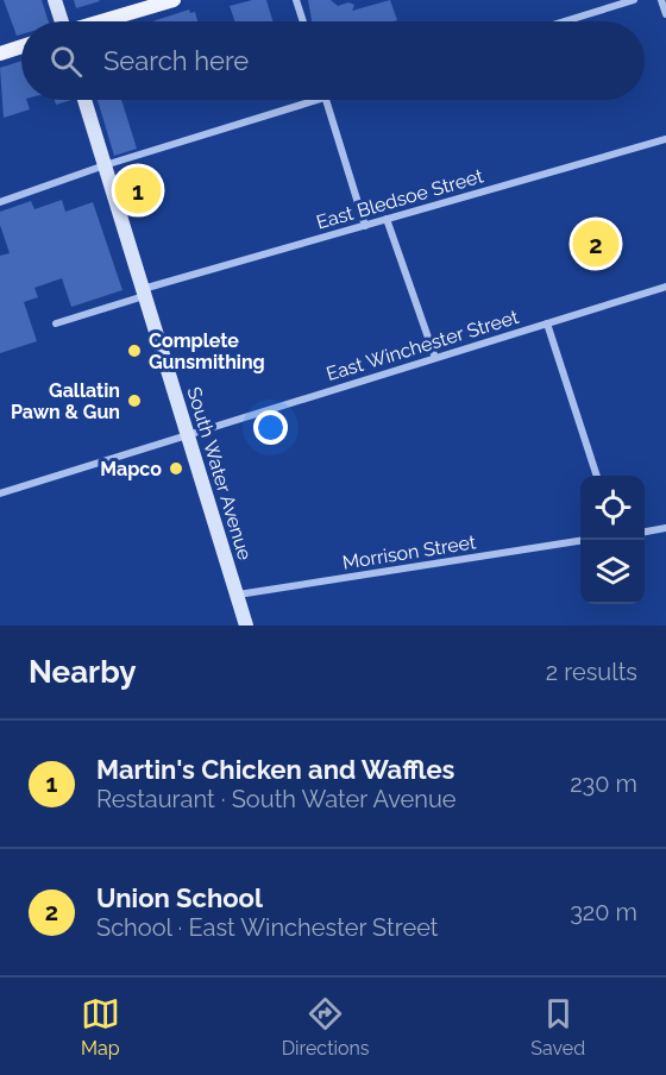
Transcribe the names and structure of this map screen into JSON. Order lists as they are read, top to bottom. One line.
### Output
{"streets":{"main road":["South Water Avenue"],"street":["East Bledsoe Street","East Winchester Street","Morrison Street"]},"crossings":[["East Bledsoe Street","South Water Avenue"],["East Winchester Street","South Water Avenue"],["South Water Avenue","Morrison Street"]],"places":["Complete Gunsmithing","Gallatin Pawn & Gun","Mapco"],"page":{"search":"Search here","pins":["1","2"],"heading":["Nearby","2 results"],"list":[{"mark":"1","name":"Martin's Chicken and Waffles","note":"Restaurant · South Water Avenue","value":"230 m"},{"mark":"2","name":"Union School","note":"School · East Winchester Street","value":"320 m"}],"nav":["Map","Directions","Saved"]}}
